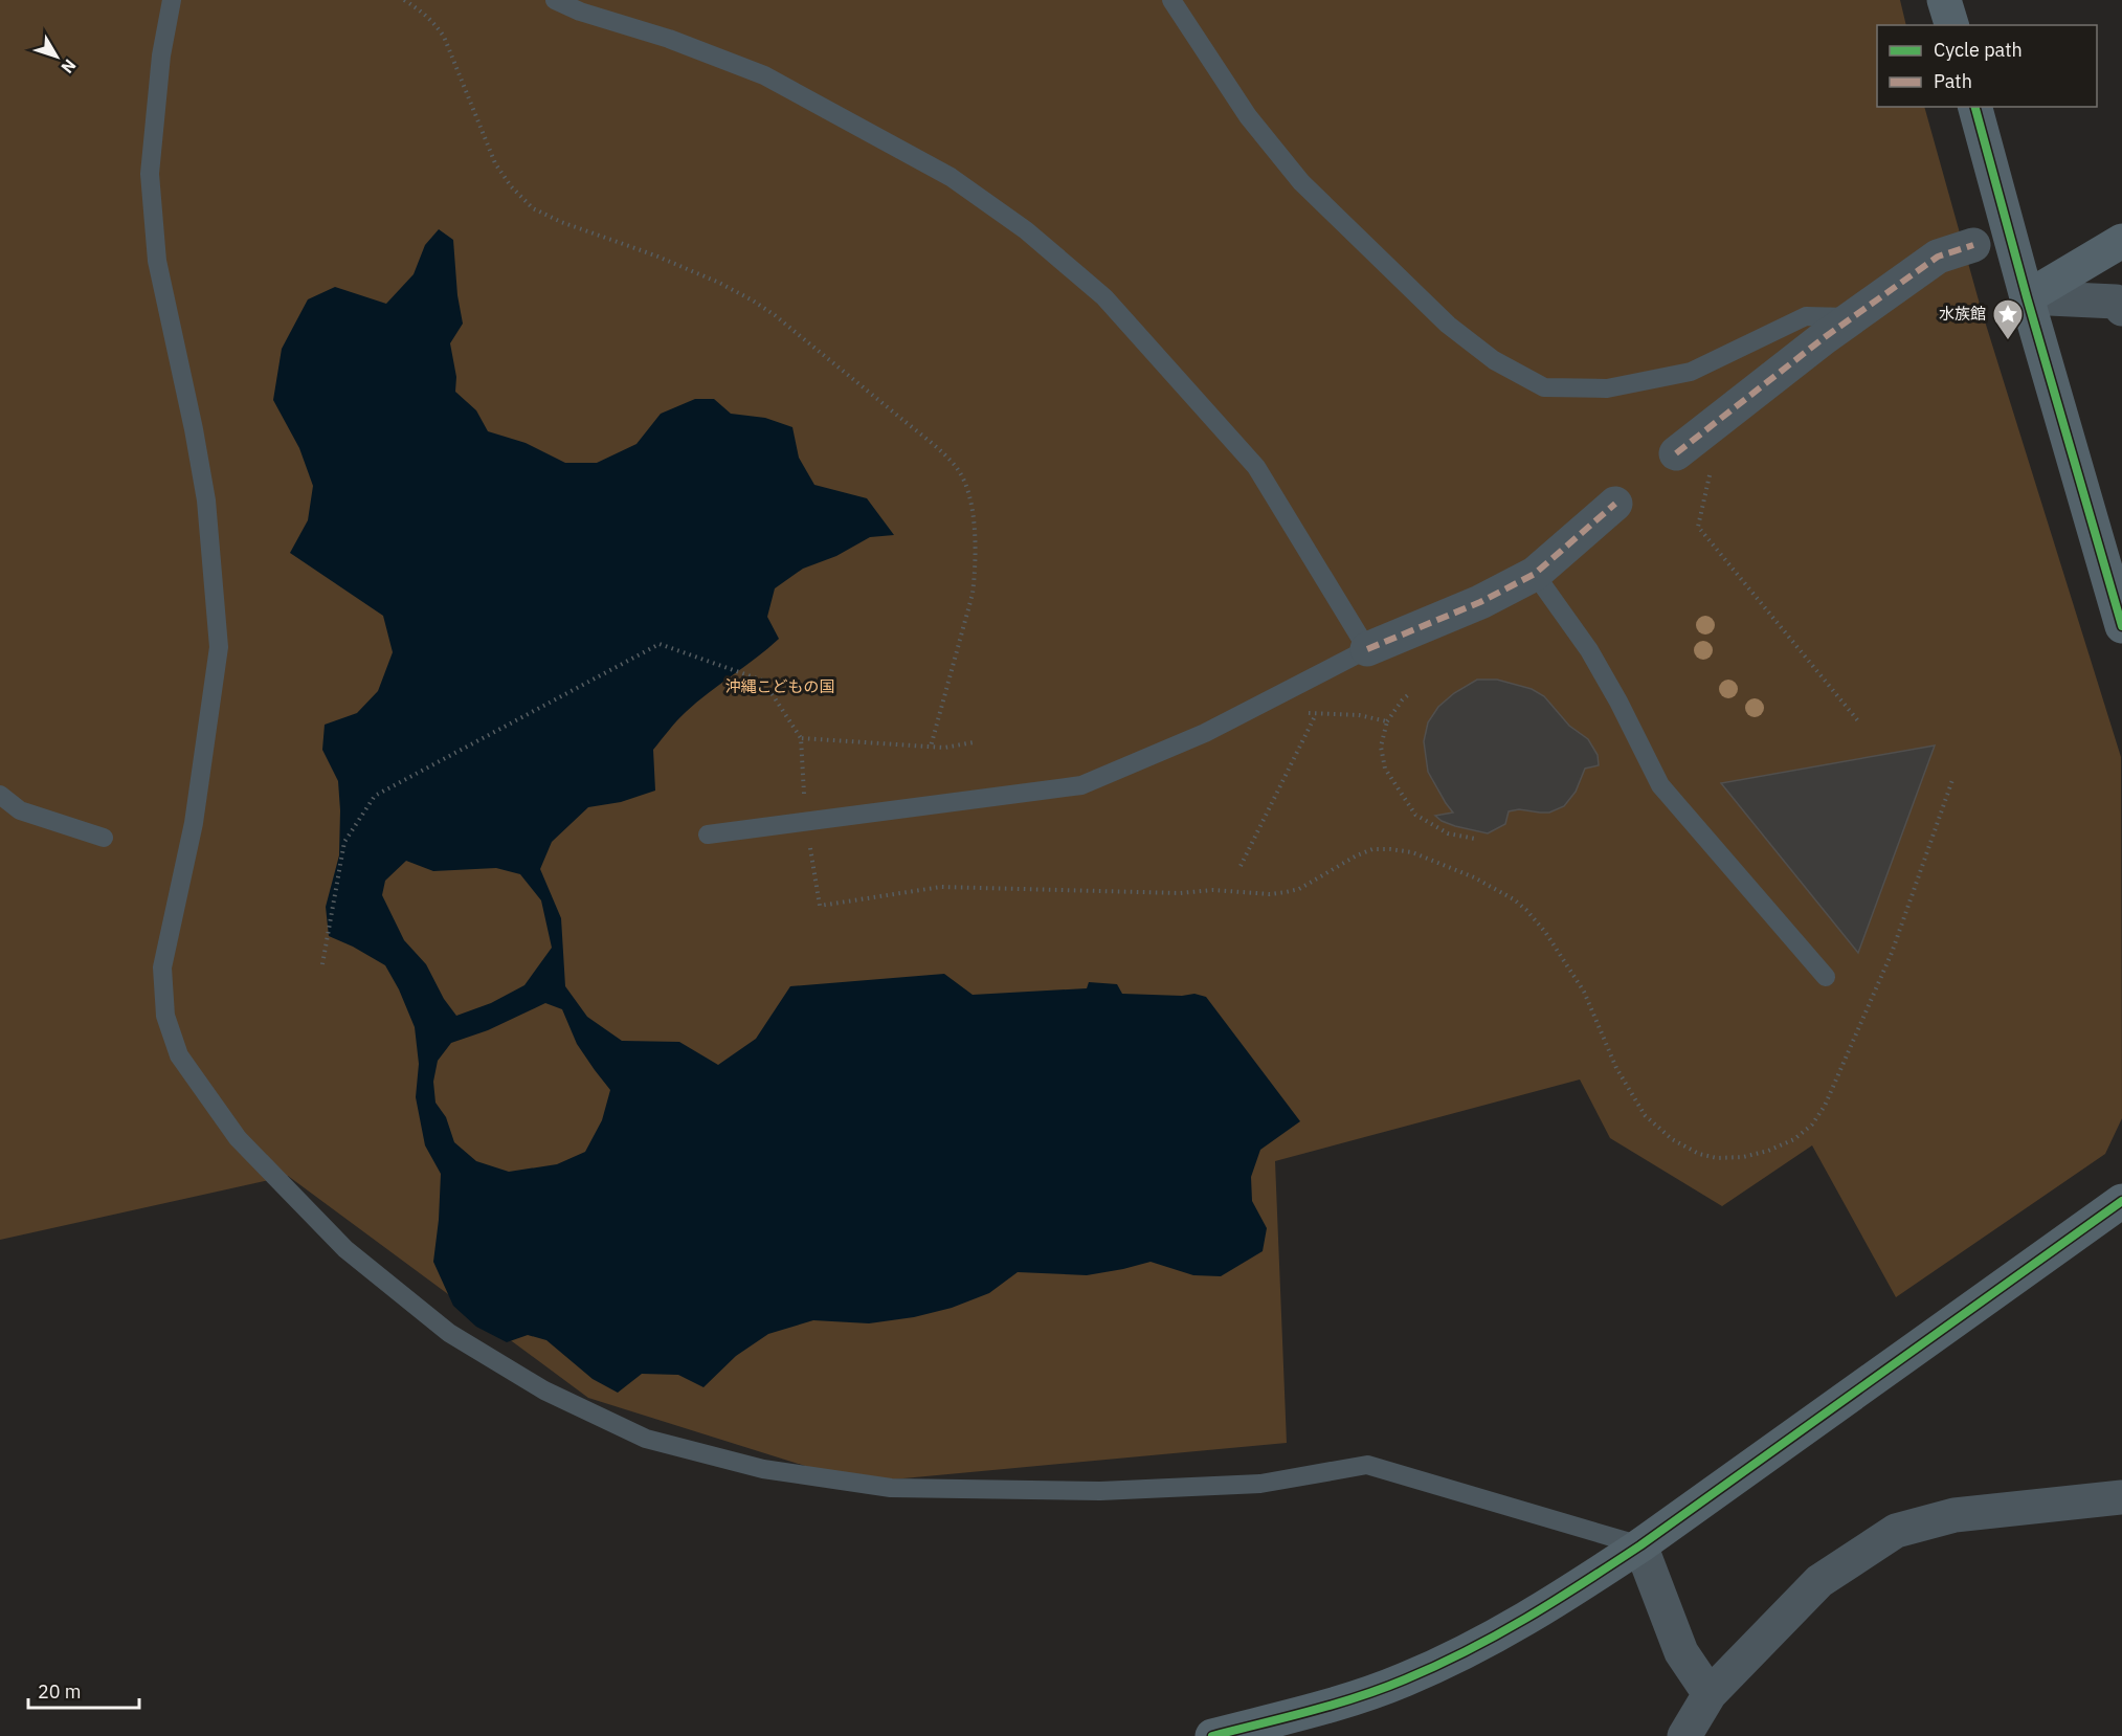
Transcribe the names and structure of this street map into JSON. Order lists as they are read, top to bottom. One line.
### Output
{"parks":["沖縄こどもの国"],"places":{"place":["水族館"]},"legend":["Cycle path","Path"],"scale_bar":"20 m","north":"bottom right"}
